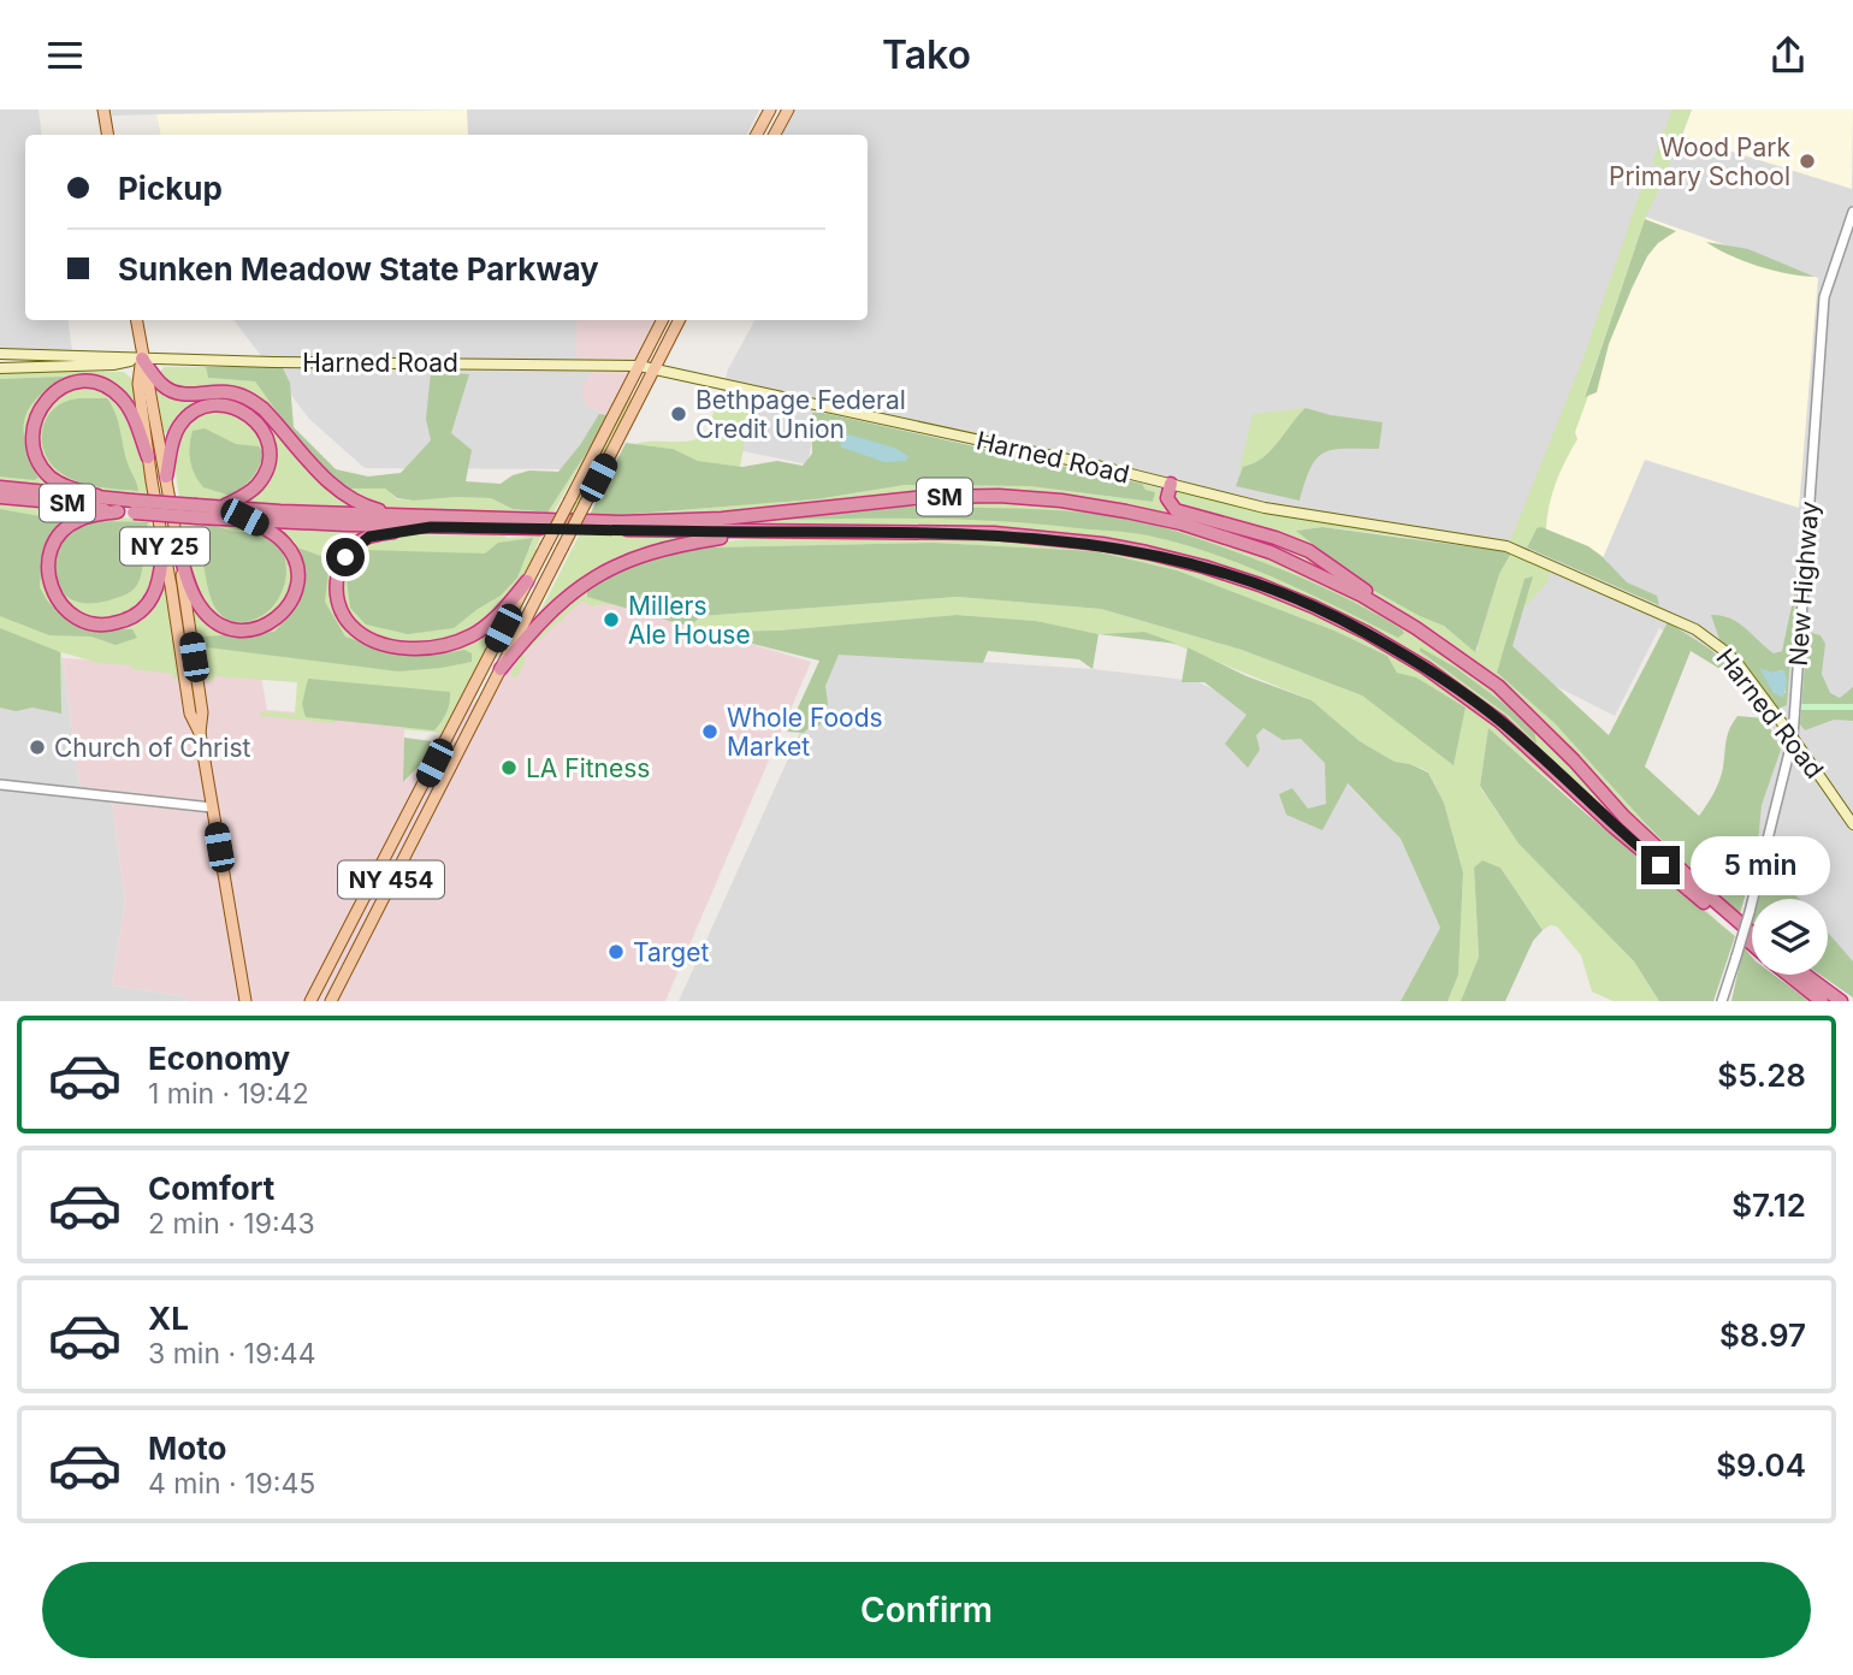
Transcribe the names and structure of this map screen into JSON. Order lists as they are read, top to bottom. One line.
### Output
{"streets":{"highway":["SM"],"main road":["Harned Road","NY 25","NY 454"],"street":["New Highway"]},"crossings":[["Harned Road","NY 25"],["Harned Road","New Highway"],["Harned Road","NY 454"]],"places":["Wood Park Primary School","Bethpage Federal Credit Union","Millers Ale House","Whole Foods Market","Church of Christ","LA Fitness","Target"],"page":{"header":"Tako","banner":["Pickup","Sunken Meadow State Parkway"],"bubble":"5 min","list":[{"name":"Economy","note":"1 min · 19:42","value":"$5.28"},{"name":"Comfort","note":"2 min · 19:43","value":"$7.12"},{"name":"XL","note":"3 min · 19:44","value":"$8.97"},{"name":"Moto","note":"4 min · 19:45","value":"$9.04"}],"buttons":"Confirm"}}
